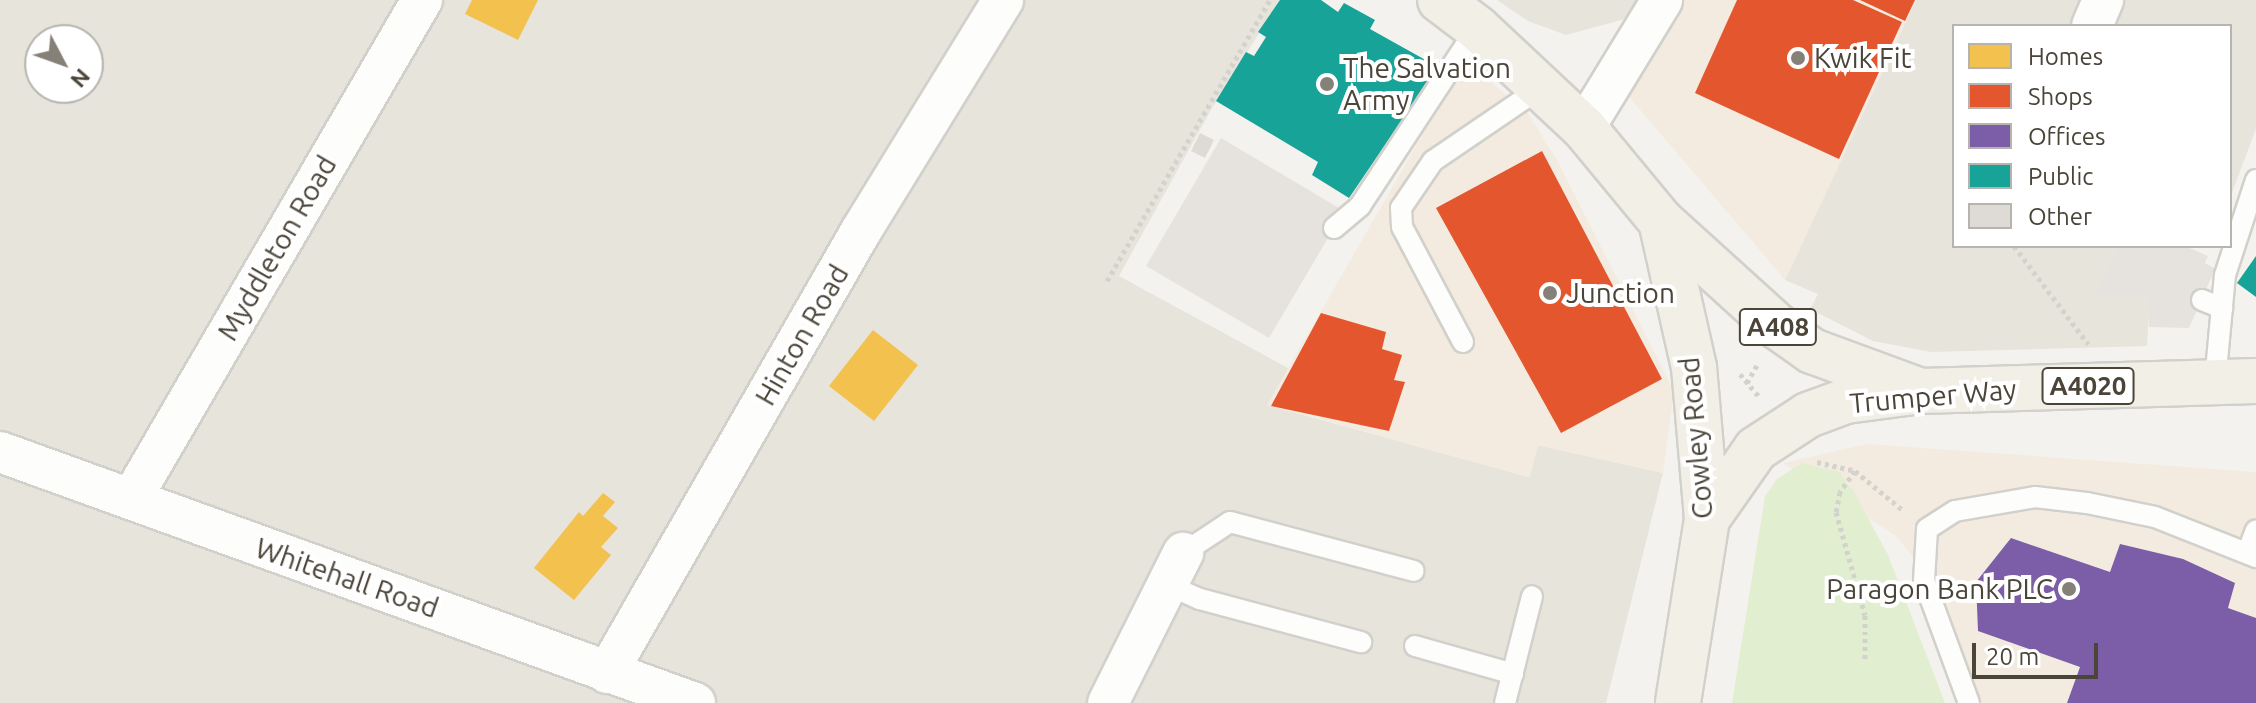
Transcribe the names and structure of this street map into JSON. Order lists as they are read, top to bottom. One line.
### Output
{"streets":{"main road":["A408","A4020","Trumper Way","Cowley Road"],"street":["Myddleton Road","Hinton Road","Whitehall Road"]},"crossings":[["Myddleton Road","Whitehall Road"],["Hinton Road","Whitehall Road"],["Trumper Way","Cowley Road"]],"places":["Kwik Fit","The Salvation Army","Junction","Paragon Bank PLC"],"legend":["Homes","Shops","Offices","Public","Other"],"scale_bar":"20 m","north":"bottom right"}
